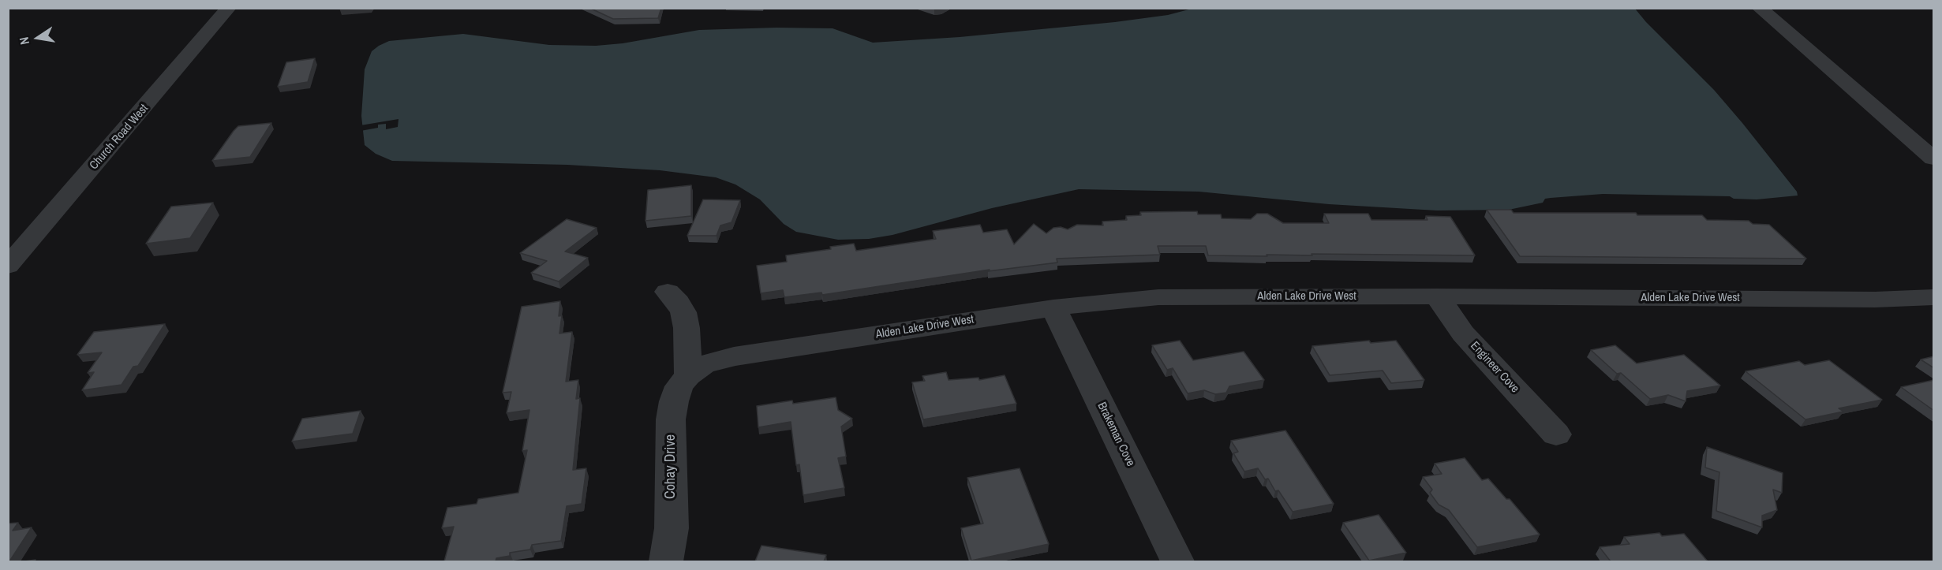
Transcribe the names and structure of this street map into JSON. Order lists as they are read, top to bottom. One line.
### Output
{"streets":{"street":["Church Road West","Alden Lake Drive West","Engineer Cove","Brakeman Cove","Cohay Drive"]},"crossings":[["Alden Lake Drive West","Engineer Cove"],["Alden Lake Drive West","Brakeman Cove"],["Alden Lake Drive West","Cohay Drive"]],"north":"left"}
